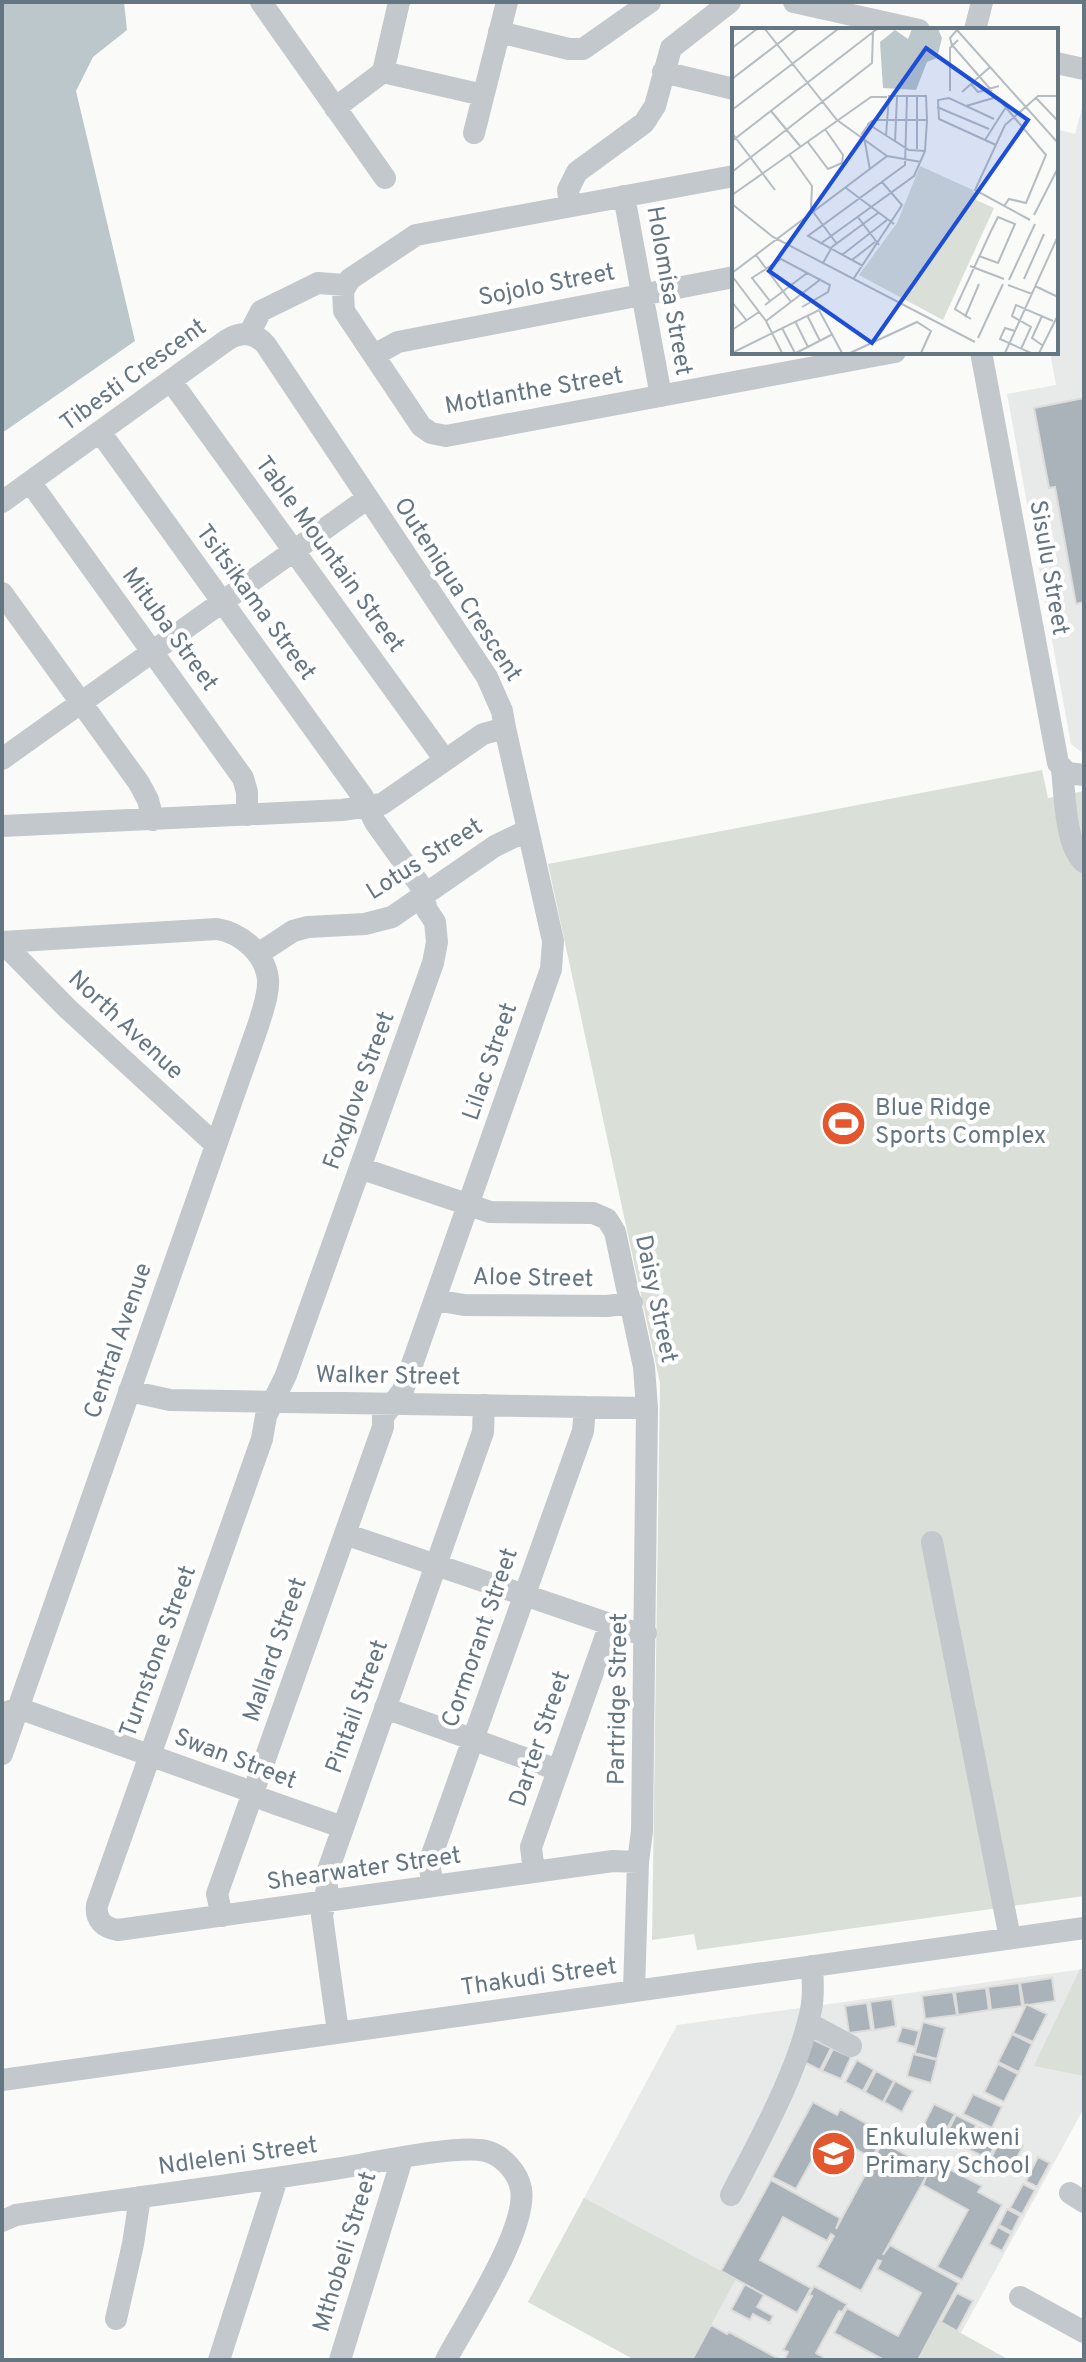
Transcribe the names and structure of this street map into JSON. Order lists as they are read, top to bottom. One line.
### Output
{"streets":{"street":["Sojolo Street","Holomisa Street","Tibesti Crescent","Motlanthe Street","Table Mountain Street","Sisulu Street","Outeniqua Crescent","Tsitsikama Street","Mituba Street","Lotus Street","North Avenue","Lilac Street","Foxglove Street","Aloe Street","Daisy Street","Central Avenue","Walker Street","Cormorant Street","Mallard Street","Turnstone Street","Partridge Street","Pintail Street","Darter Street","Swan Street","Shearwater Street","Thakudi Street","Ndleleni Street","Mthobeli Street"]},"crossings":[["Sojolo Street","Holomisa Street"],["Sojolo Street","Motlanthe Street"],["Holomisa Street","Motlanthe Street"],["Tibesti Crescent","Table Mountain Street"],["Tibesti Crescent","Tsitsikama Street"],["Tibesti Crescent","Mituba Street"],["Table Mountain Street","Outeniqua Crescent"],["Outeniqua Crescent","Tsitsikama Street"],["Outeniqua Crescent","Mituba Street"],["Outeniqua Crescent","Lilac Street"],["Tsitsikama Street","Foxglove Street"],["Lotus Street","Lilac Street"],["Lotus Street","Foxglove Street"],["Lotus Street","Central Avenue"],["North Avenue","Central Avenue"],["Lilac Street","Aloe Street"],["Lilac Street","Daisy Street"],["Lilac Street","Walker Street"],["Lilac Street","Mallard Street"],["Foxglove Street","Daisy Street"],["Foxglove Street","Walker Street"],["Foxglove Street","Turnstone Street"],["Aloe Street","Daisy Street"],["Daisy Street","Walker Street"],["Daisy Street","Partridge Street"],["Central Avenue","Walker Street"],["Central Avenue","Swan Street"],["Walker Street","Cormorant Street"],["Walker Street","Mallard Street"],["Walker Street","Turnstone Street"],["Walker Street","Partridge Street"],["Walker Street","Pintail Street"],["Cormorant Street","Shearwater Street"],["Mallard Street","Swan Street"],["Mallard Street","Shearwater Street"],["Turnstone Street","Swan Street"],["Turnstone Street","Shearwater Street"],["Partridge Street","Shearwater Street"],["Partridge Street","Thakudi Street"],["Pintail Street","Swan Street"],["Pintail Street","Shearwater Street"],["Pintail Street","Thakudi Street"],["Darter Street","Shearwater Street"],["Ndleleni Street","Mthobeli Street"]],"places":{"sports":["Blue Ridge Sports Complex"],"school or university":["Enkululekweni Primary School"]}}
